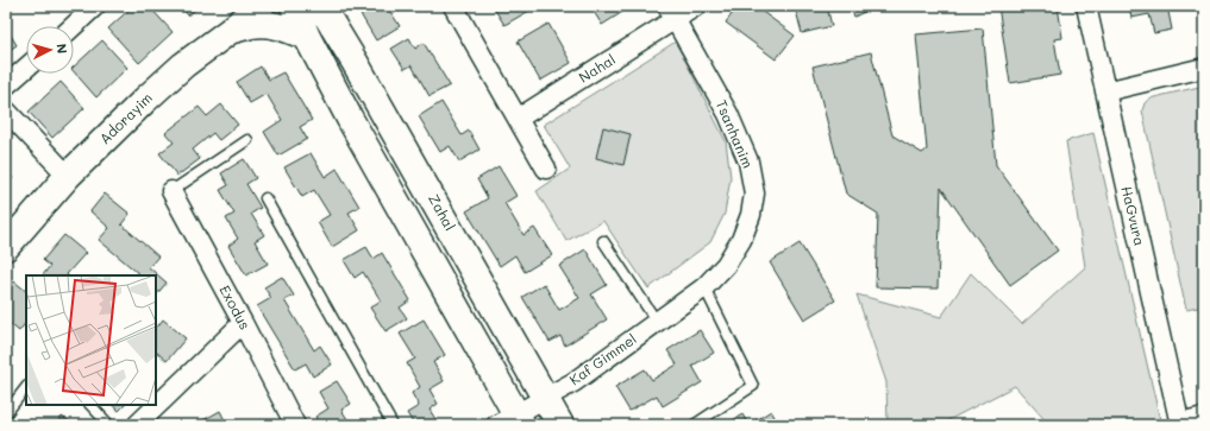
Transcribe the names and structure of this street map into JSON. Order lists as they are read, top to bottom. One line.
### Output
{"streets":{"street":["Nahal","Adorayim","Tsanhanim","Zahal","HaGvura","Exodus","Kaf Gimmel"]},"crossings":[["Nahal","Tsanhanim"],["Tsanhanim","Kaf Gimmel"],["Zahal","Kaf Gimmel"]],"north":"right"}
